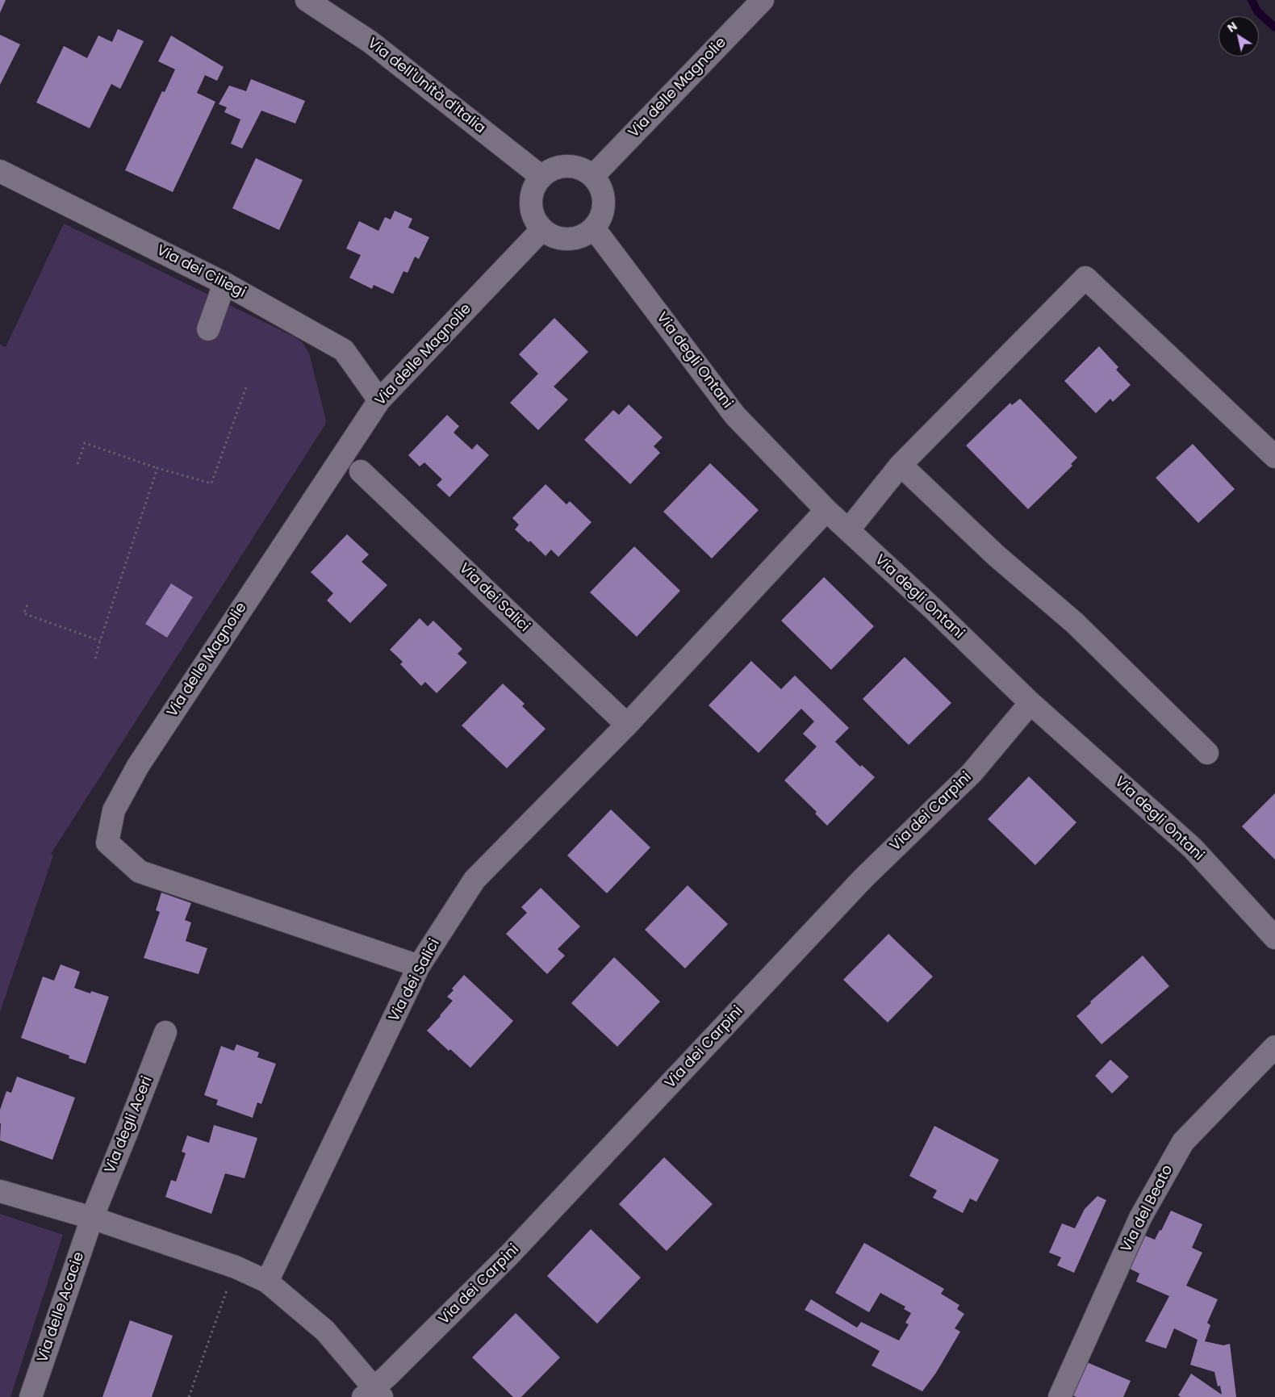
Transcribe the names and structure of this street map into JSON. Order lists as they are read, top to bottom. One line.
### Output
{"streets":{"street":["Via dell'Unità d'Italia","Via delle Magnolie","Via dei Ciliegi","Via degli Ontani","Via dei Salici","Via dei Carpini","Via degli Aceri","Via del Beato","Via delle Acacie"]},"crossings":[["Via dell'Unità d'Italia","Via delle Magnolie"],["Via dell'Unità d'Italia","Via degli Ontani"],["Via delle Magnolie","Via dei Ciliegi"],["Via delle Magnolie","Via degli Ontani"],["Via delle Magnolie","Via dei Salici"],["Via degli Ontani","Via dei Salici"],["Via degli Ontani","Via dei Carpini"],["Via degli Aceri","Via delle Acacie"]],"north":"top left"}
